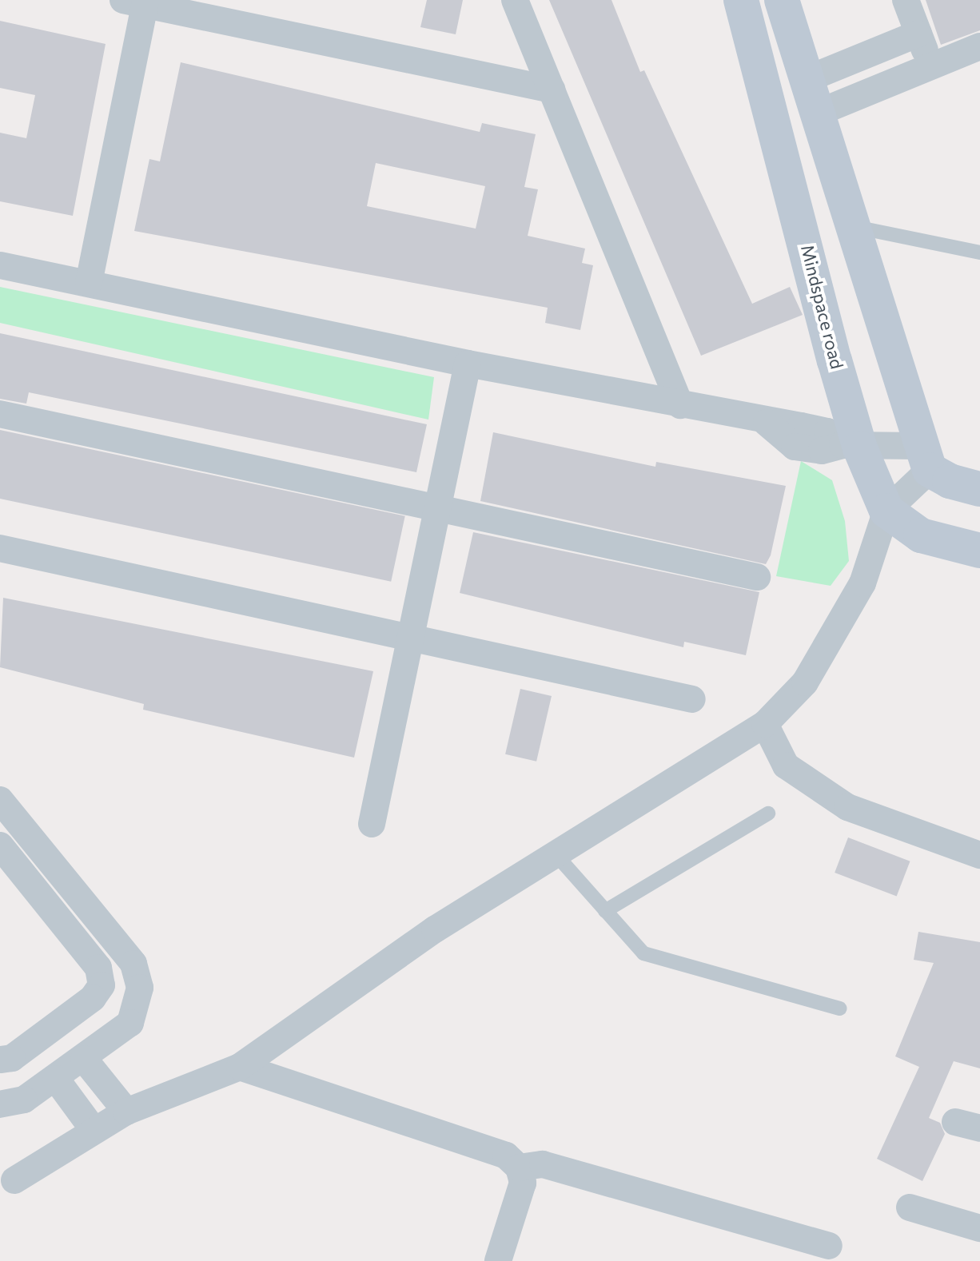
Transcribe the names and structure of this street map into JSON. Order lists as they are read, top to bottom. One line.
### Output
{"streets":{"main road":["Mindspace road"]}}
